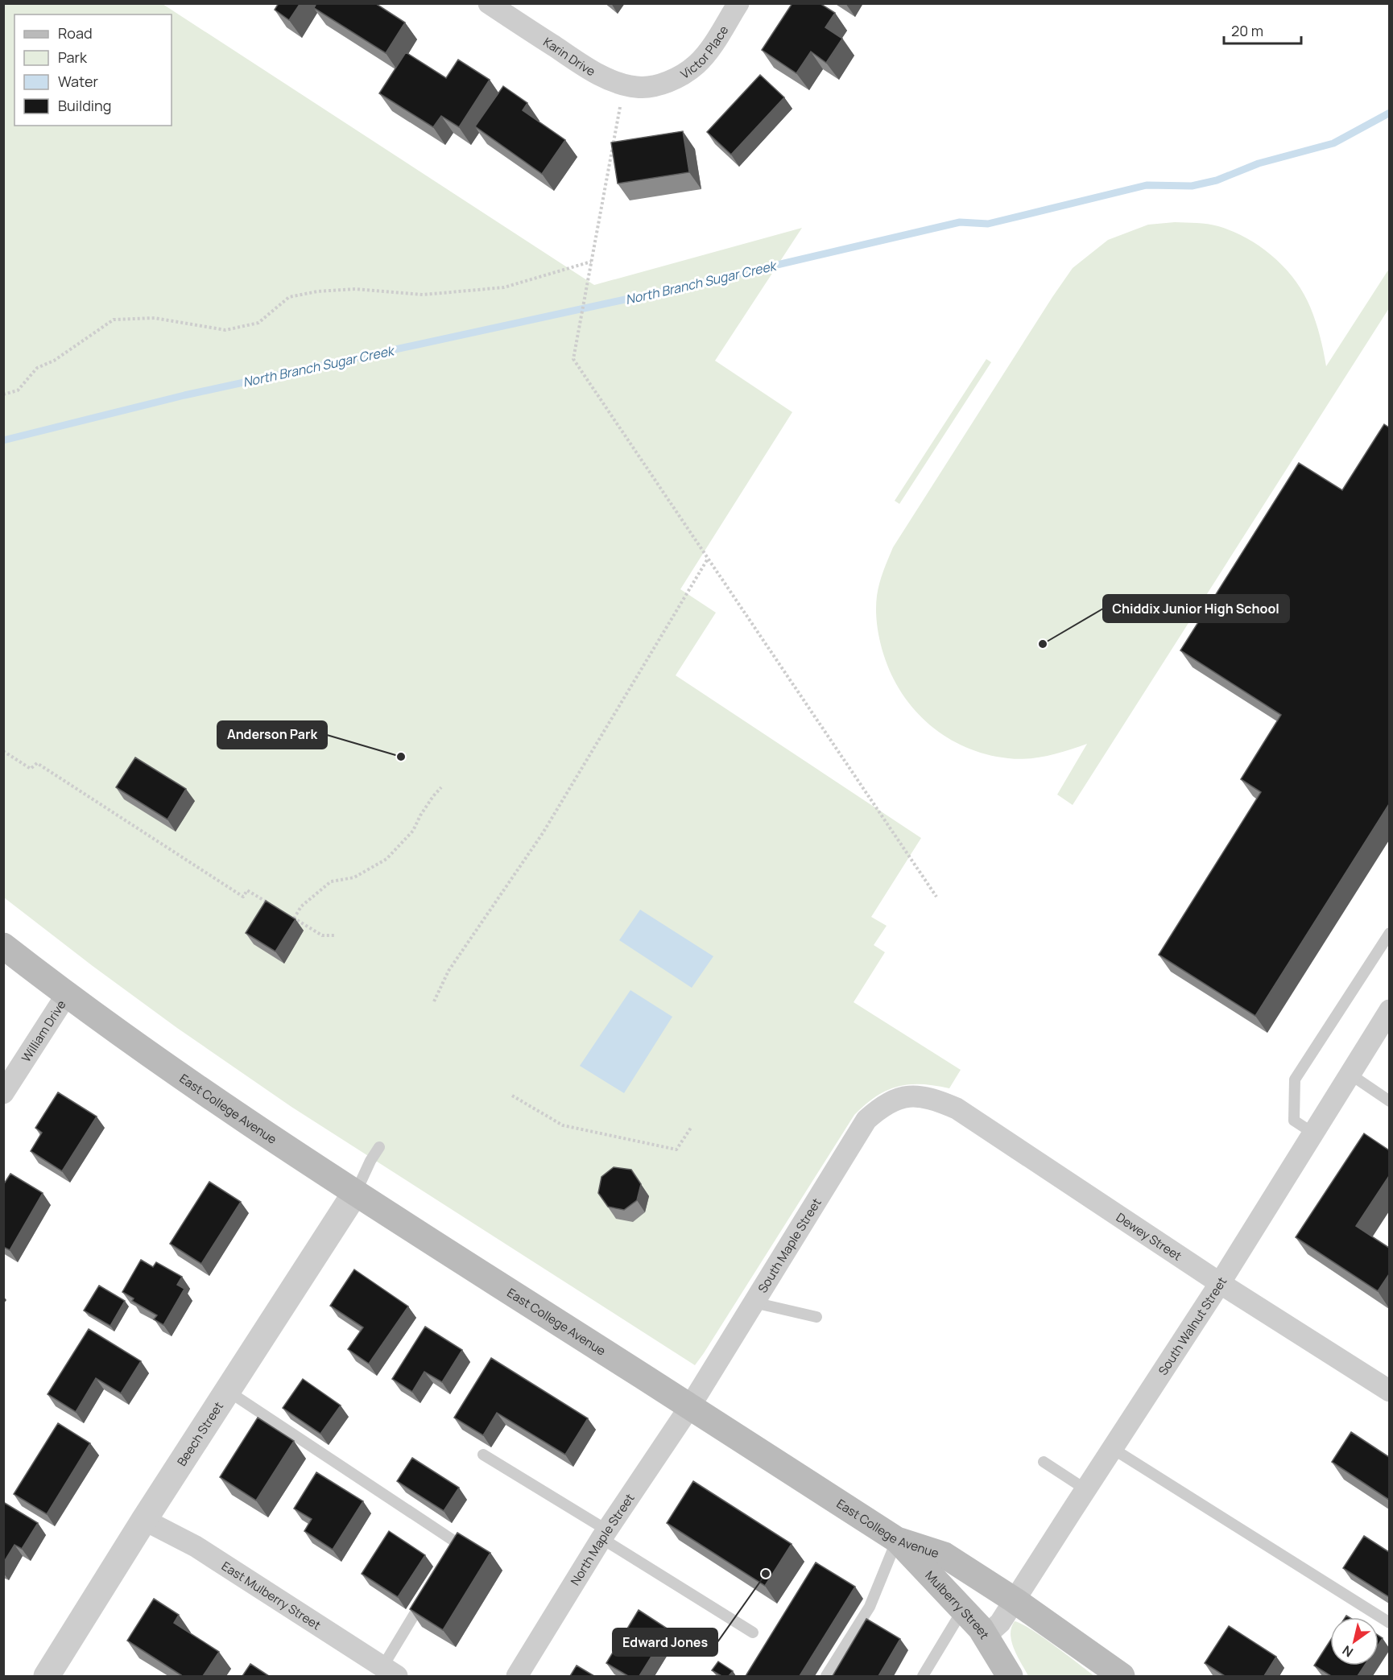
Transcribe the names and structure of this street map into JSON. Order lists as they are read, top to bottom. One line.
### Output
{"streets":{"main road":["East College Avenue","Mulberry Street"],"street":["Victor Place","Karin Drive","William Drive","Dewey Street","South Maple Street","South Walnut Street","Beech Street","North Maple Street","East Mulberry Street"]},"crossings":[["Victor Place","Karin Drive"],["William Drive","East College Avenue"],["East College Avenue","South Maple Street"],["East College Avenue","South Walnut Street"],["East College Avenue","Beech Street"],["East College Avenue","North Maple Street"],["East College Avenue","Mulberry Street"],["Dewey Street","South Maple Street"],["Dewey Street","South Walnut Street"],["South Maple Street","North Maple Street"],["South Walnut Street","Mulberry Street"],["Beech Street","East Mulberry Street"]],"water":["North Branch Sugar Creek"],"places":["Chiddix Junior High School","Anderson Park","Edward Jones"],"legend":["Road","Park","Water","Building"],"scale_bar":"20 m","north":"bottom left"}
